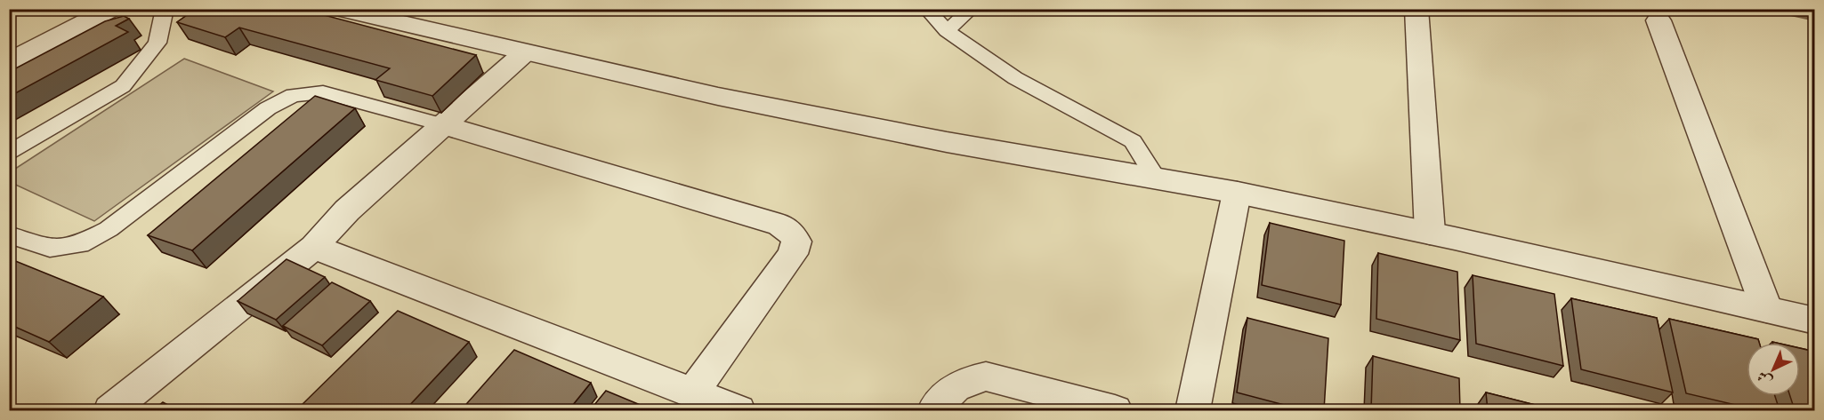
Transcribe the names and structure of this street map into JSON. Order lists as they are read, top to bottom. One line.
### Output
{"north":"bottom left"}
